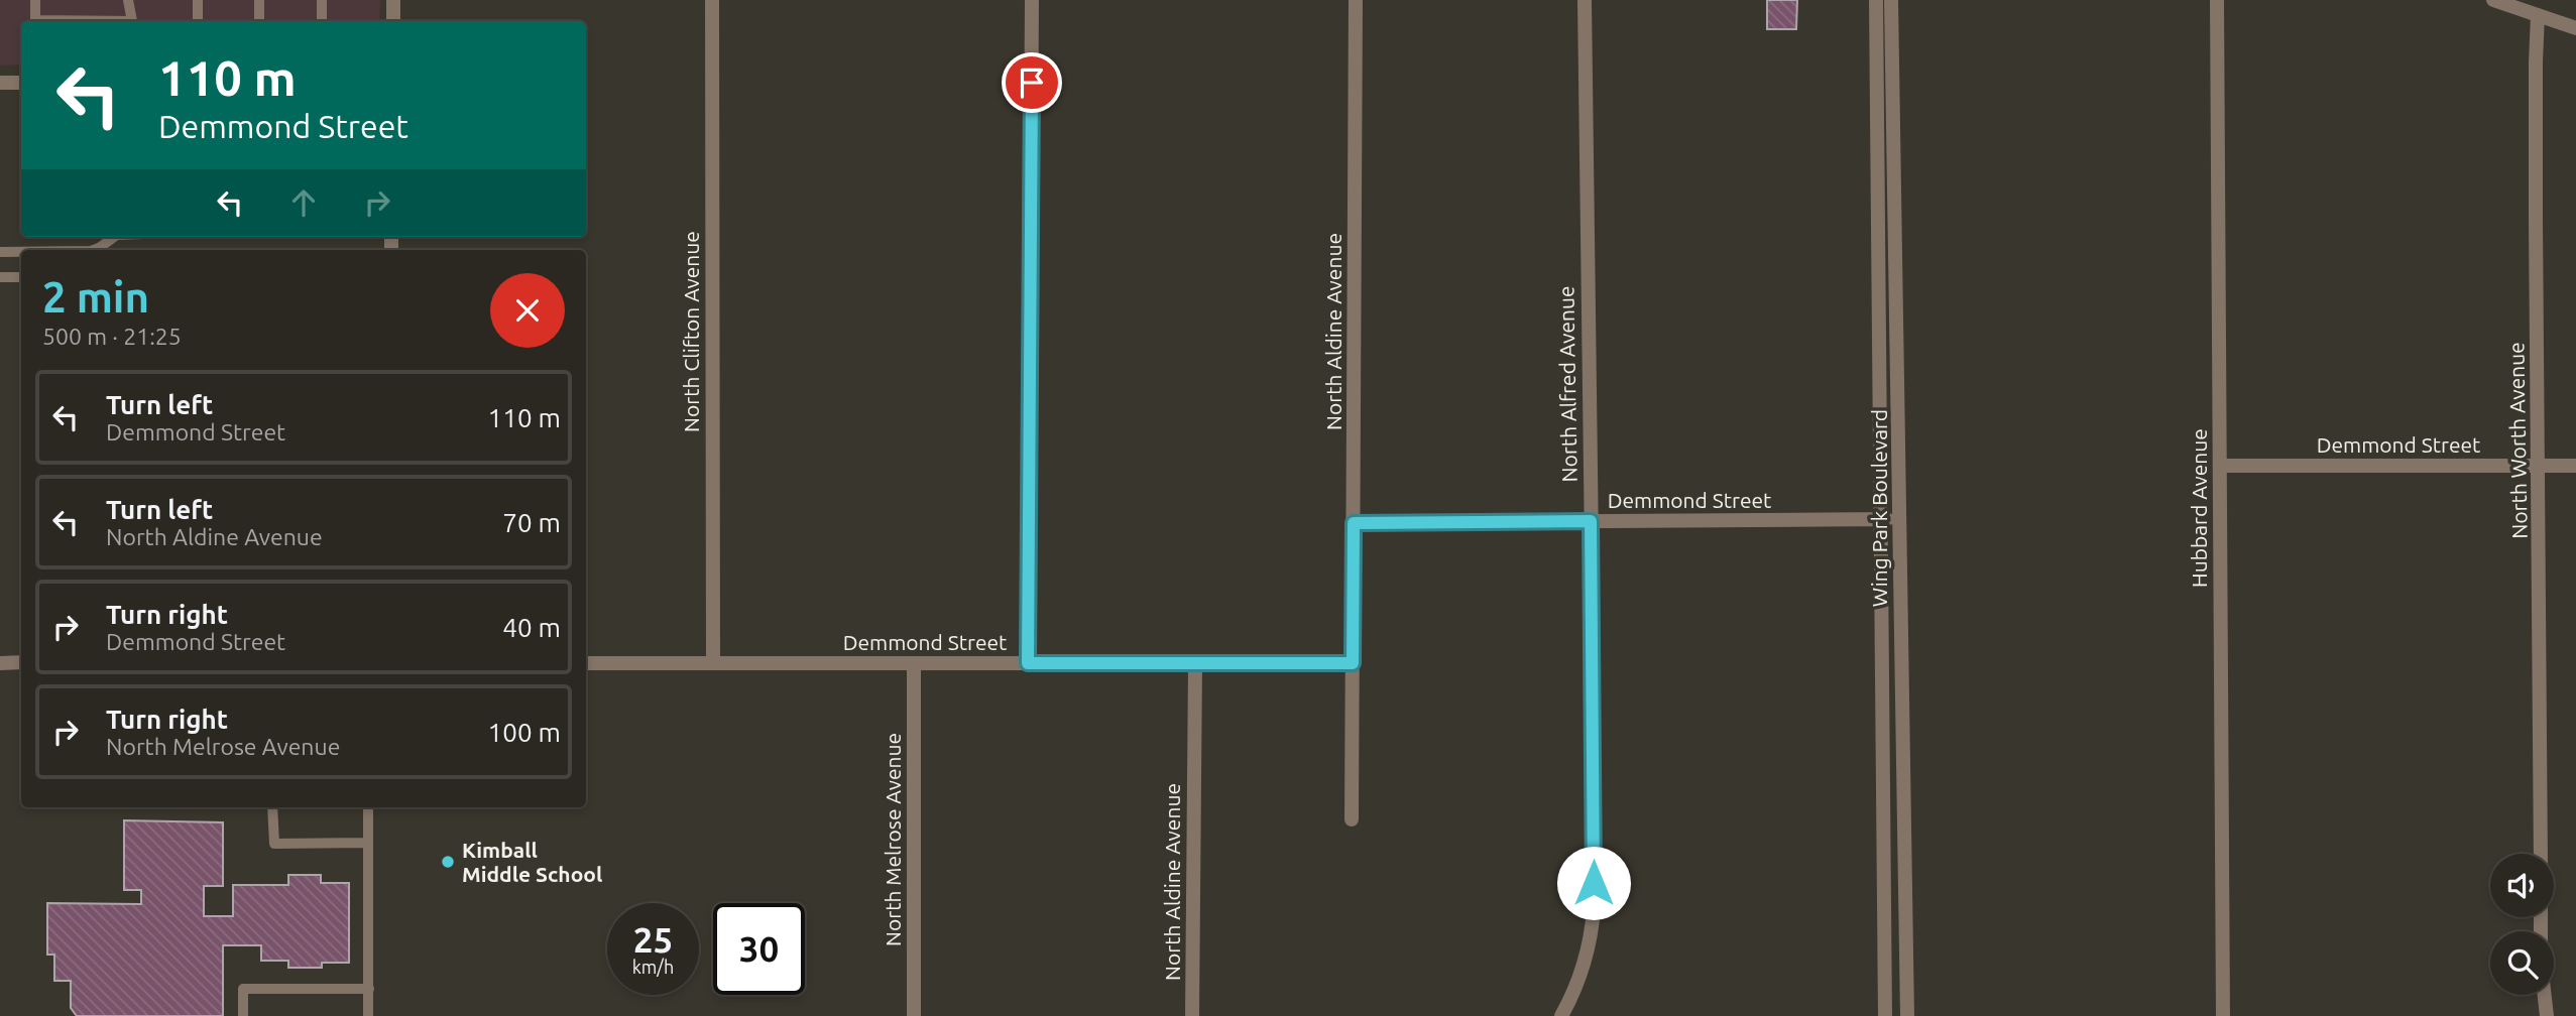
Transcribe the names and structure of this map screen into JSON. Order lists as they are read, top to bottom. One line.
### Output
{"streets":{"street":["North Clifton Avenue","North Aldine Avenue","North Alfred Avenue","North Worth Avenue","Demmond Street","Wing Park Boulevard","Hubbard Avenue","North Melrose Avenue"]},"crossings":[["North Clifton Avenue","Demmond Street"],["North Aldine Avenue","Demmond Street"],["North Alfred Avenue","Demmond Street"],["North Worth Avenue","Demmond Street"],["Demmond Street","Wing Park Boulevard"],["Demmond Street","Hubbard Avenue"],["Demmond Street","North Melrose Avenue"]],"places":["Kimball Middle School"],"page":{"turn":["110 m","Demmond Street"],"heading":["2 min","500 m · 21:25"],"list":[{"name":"Turn left","note":"Demmond Street","value":"110 m"},{"name":"Turn left","note":"North Aldine Avenue","value":"70 m"},{"name":"Turn right","note":"Demmond Street","value":"40 m"},{"name":"Turn right","note":"North Melrose Avenue","value":"100 m"}],"speed":"25 km/h","limit":"30"}}
